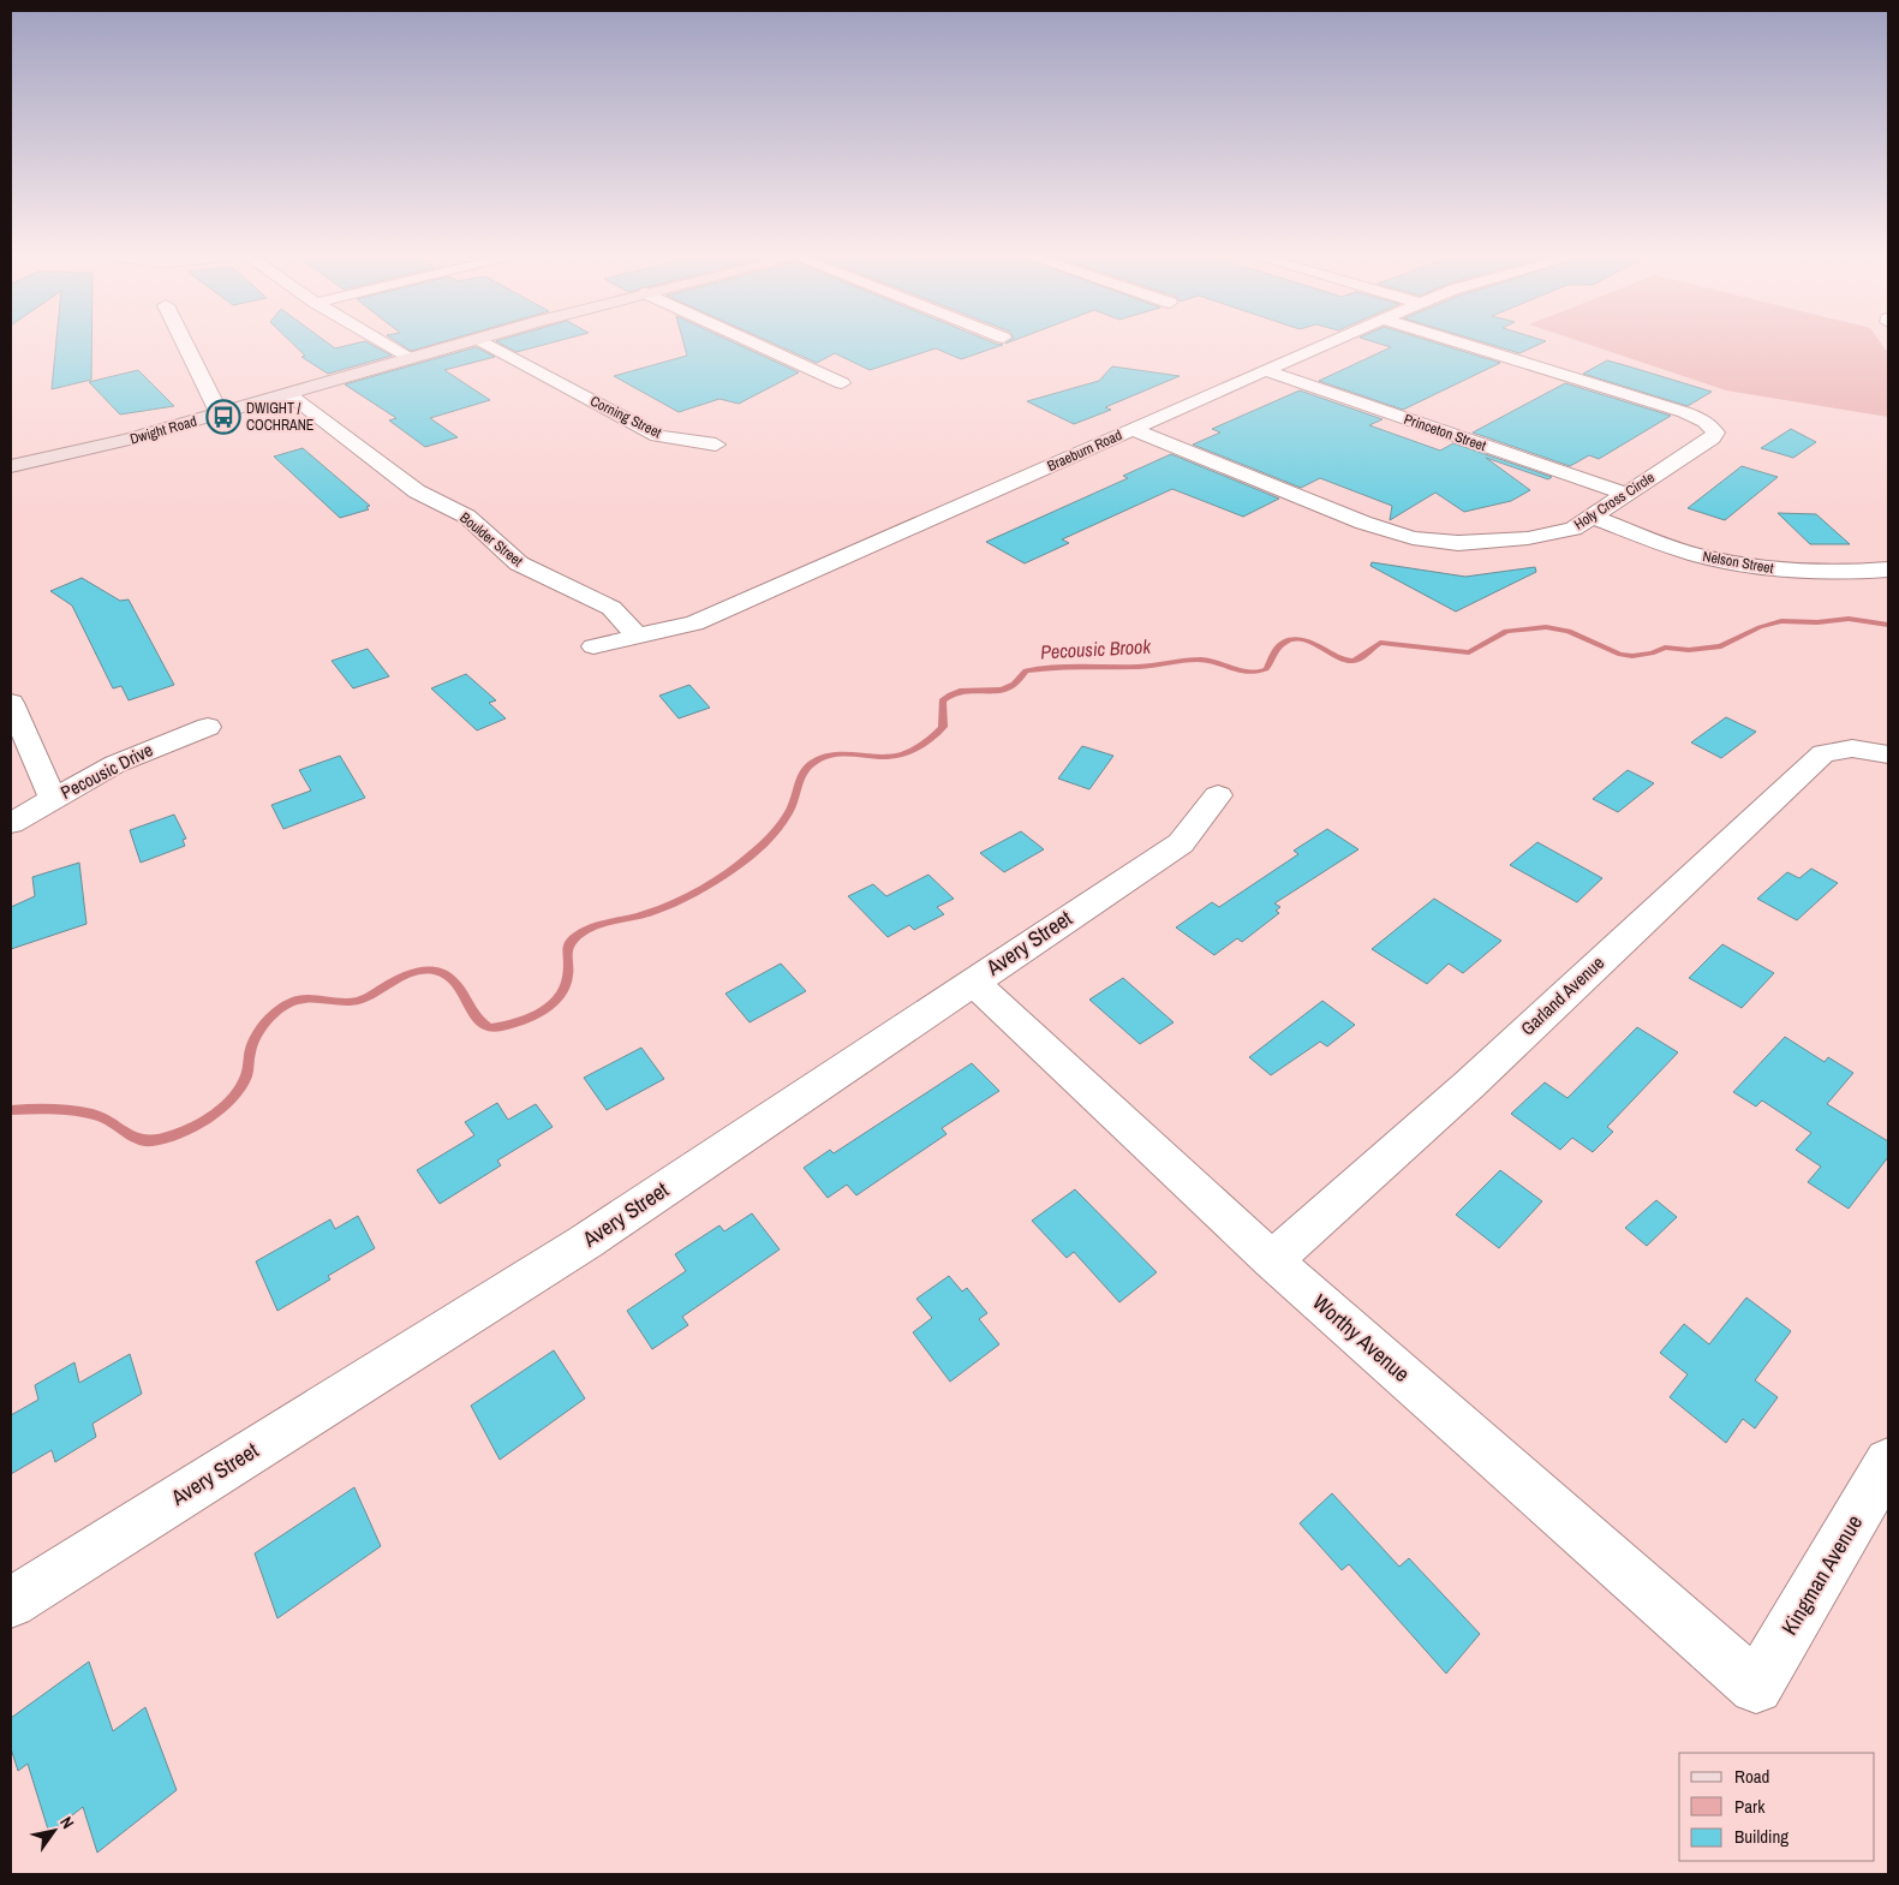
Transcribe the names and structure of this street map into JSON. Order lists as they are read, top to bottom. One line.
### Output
{"streets":{"main road":["Dwight Road"],"street":["Corning Street","Princeton Street","Braeburn Road","Holy Cross Circle","Boulder Street","Nelson Street","Pecousic Drive","Avery Street","Garland Avenue","Worthy Avenue","Kingman Avenue"]},"crossings":[["Dwight Road","Boulder Street"],["Princeton Street","Braeburn Road"],["Princeton Street","Holy Cross Circle"],["Braeburn Road","Holy Cross Circle"],["Braeburn Road","Boulder Street"],["Holy Cross Circle","Nelson Street"],["Avery Street","Worthy Avenue"],["Garland Avenue","Worthy Avenue"],["Worthy Avenue","Kingman Avenue"]],"water":["Pecousic Brook"],"places":{"bus stop":["DWIGHT / COCHRANE"]},"legend":["Road","Park","Building"],"north":"top right"}
